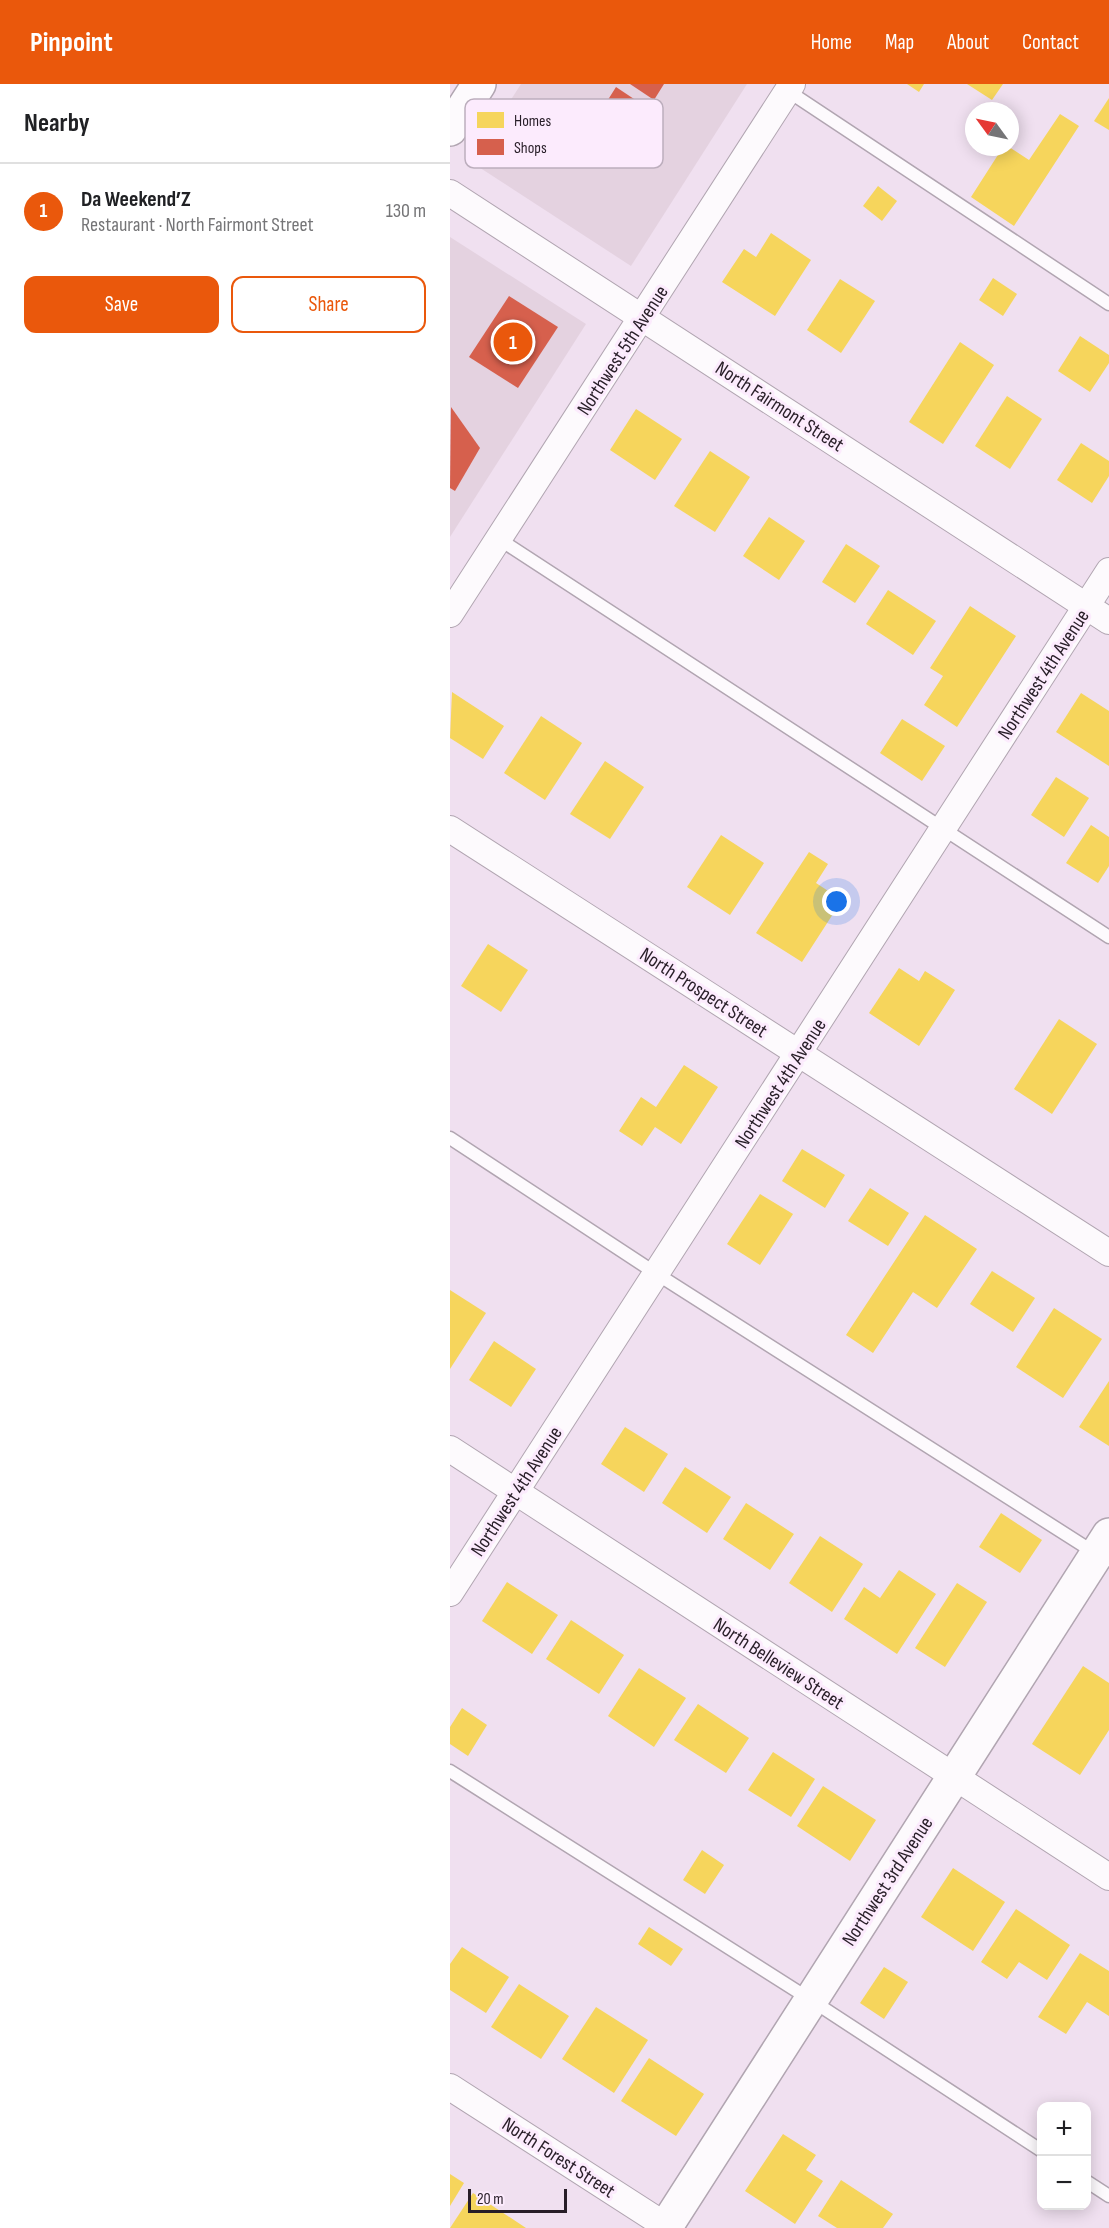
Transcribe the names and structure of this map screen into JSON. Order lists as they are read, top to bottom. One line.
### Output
{"streets":{"street":["Northwest 5th Avenue","North Fairmont Street","Northwest 4th Avenue","North Prospect Street","North Belleview Street","Northwest 3rd Avenue","North Forest Street"]},"crossings":[["Northwest 5th Avenue","North Fairmont Street"],["North Fairmont Street","Northwest 4th Avenue"],["Northwest 4th Avenue","North Prospect Street"],["Northwest 4th Avenue","North Belleview Street"],["North Belleview Street","Northwest 3rd Avenue"],["Northwest 3rd Avenue","North Forest Street"]],"legend":["Homes","Shops"],"scale_bar":"20 m","north":"top left","page":{"header":"Pinpoint","nav":["Home","Map","About","Contact"],"heading":"Nearby","list":[{"mark":"1","name":"Da Weekend’Z","note":"Restaurant · North Fairmont Street","value":"130 m"}],"buttons":["Save","Share"],"pins":"1","map_buttons":["+","−"],"scale":"20 m"}}
